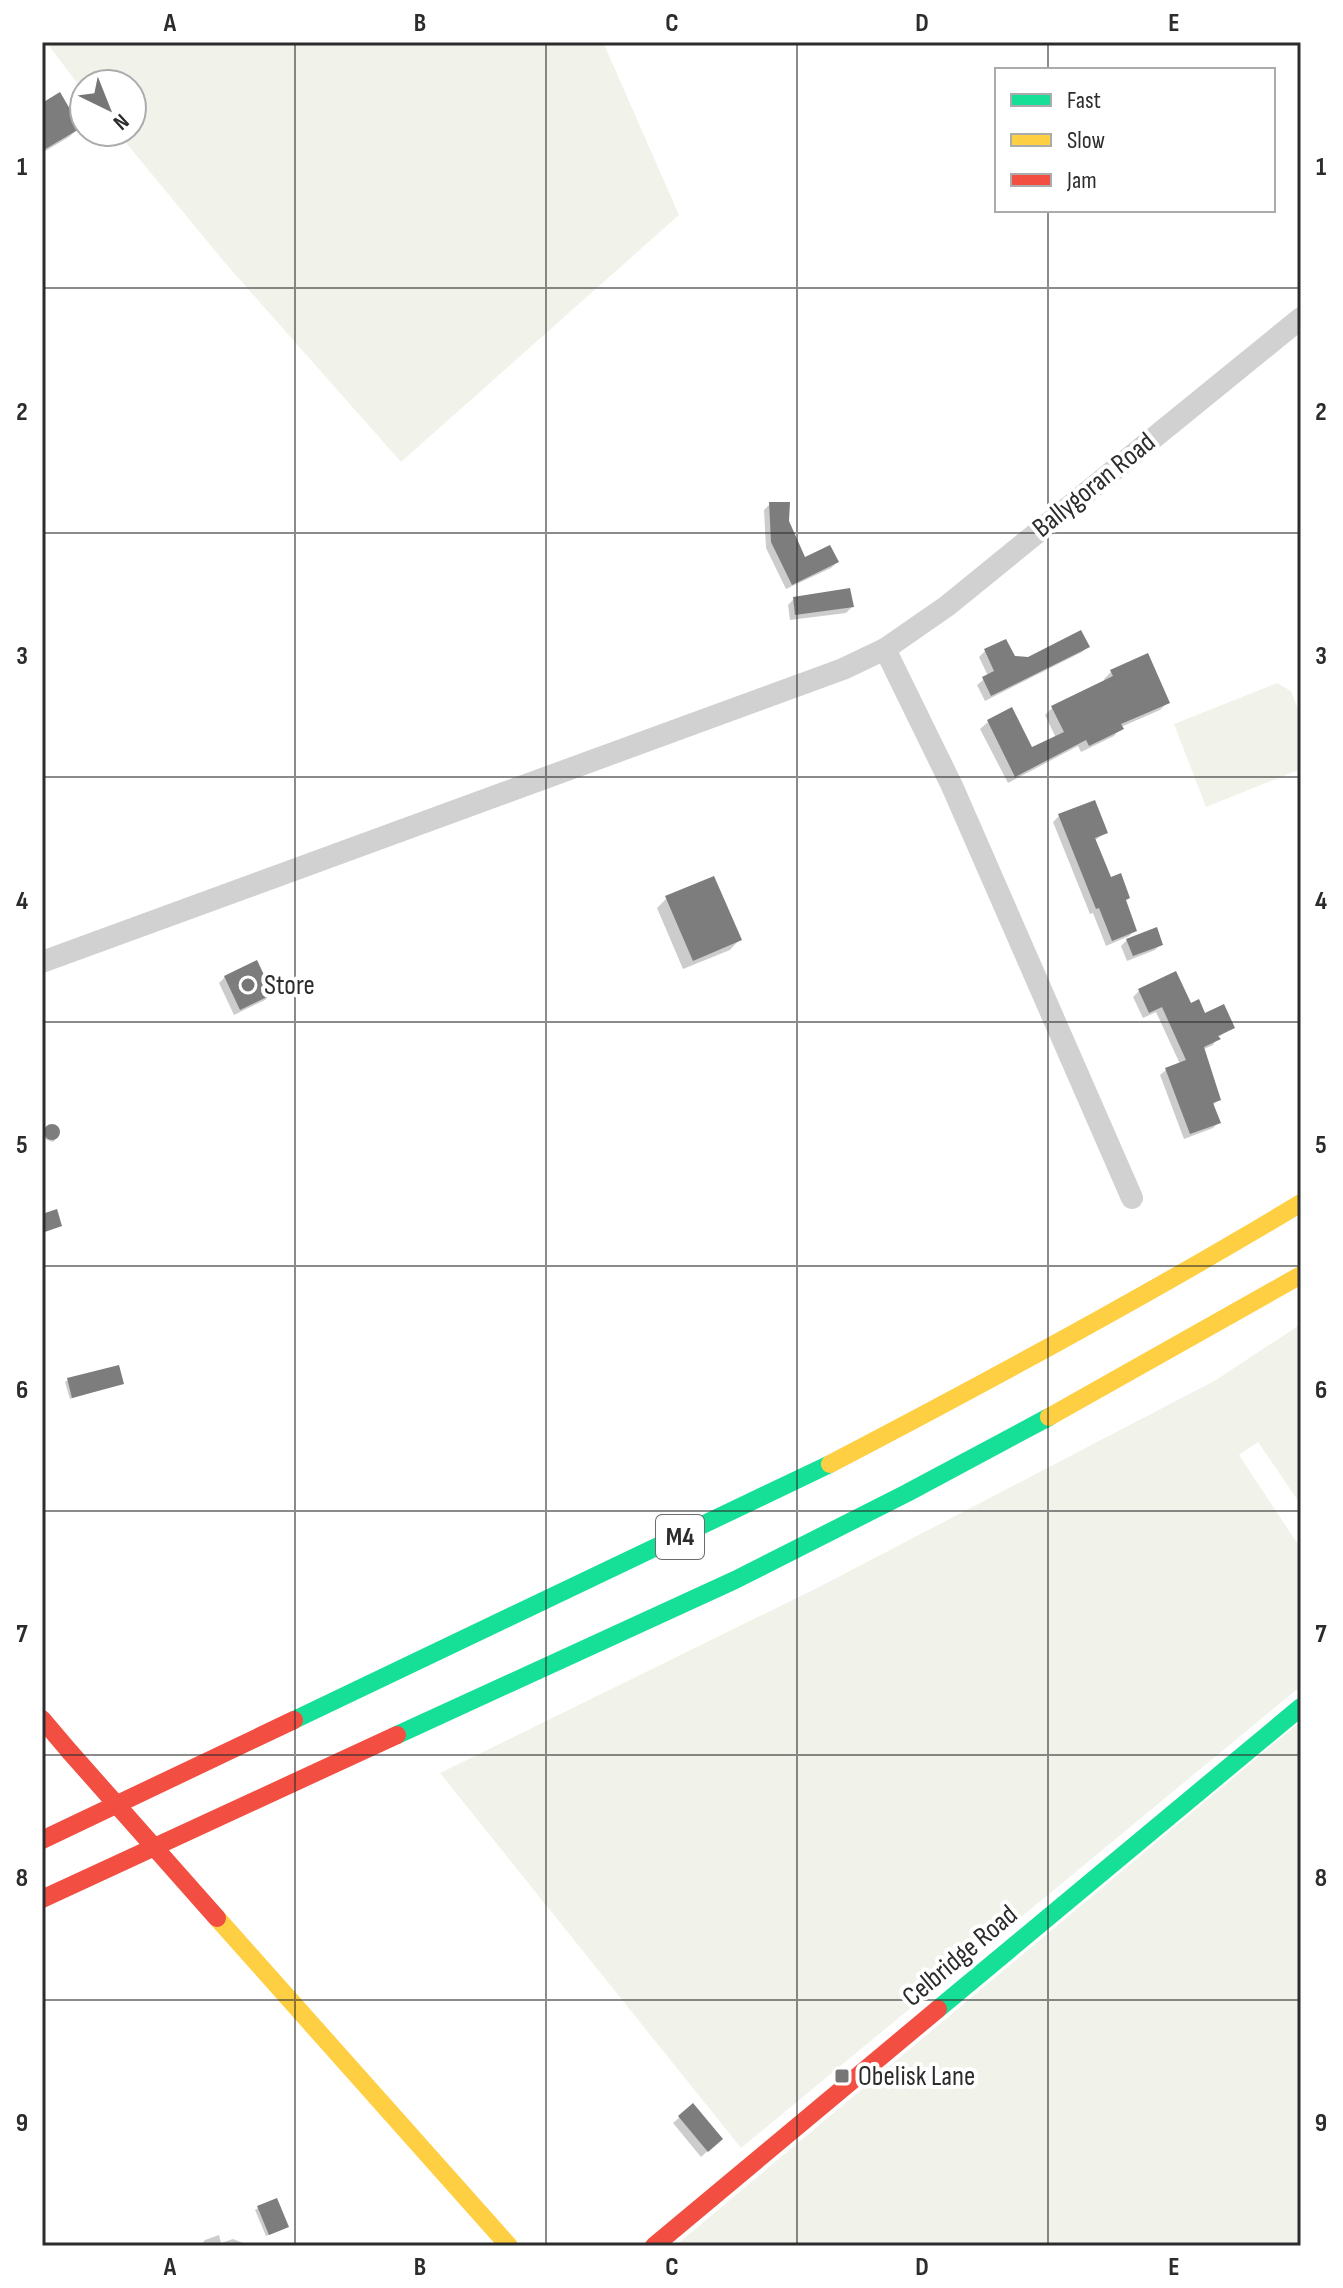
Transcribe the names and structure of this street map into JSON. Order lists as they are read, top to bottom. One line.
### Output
{"streets":{"main road":["M4","Celbridge Road"],"street":["Ballygoran Road"]},"places":{"other":["Store"],"transit":["Obelisk Lane"]},"legend":["Fast","Slow","Jam"],"north":"bottom right","grid":{"columns":["A","B","C","D","E"],"rows":["1","2","3","4","5","6","7","8","9"]}}
